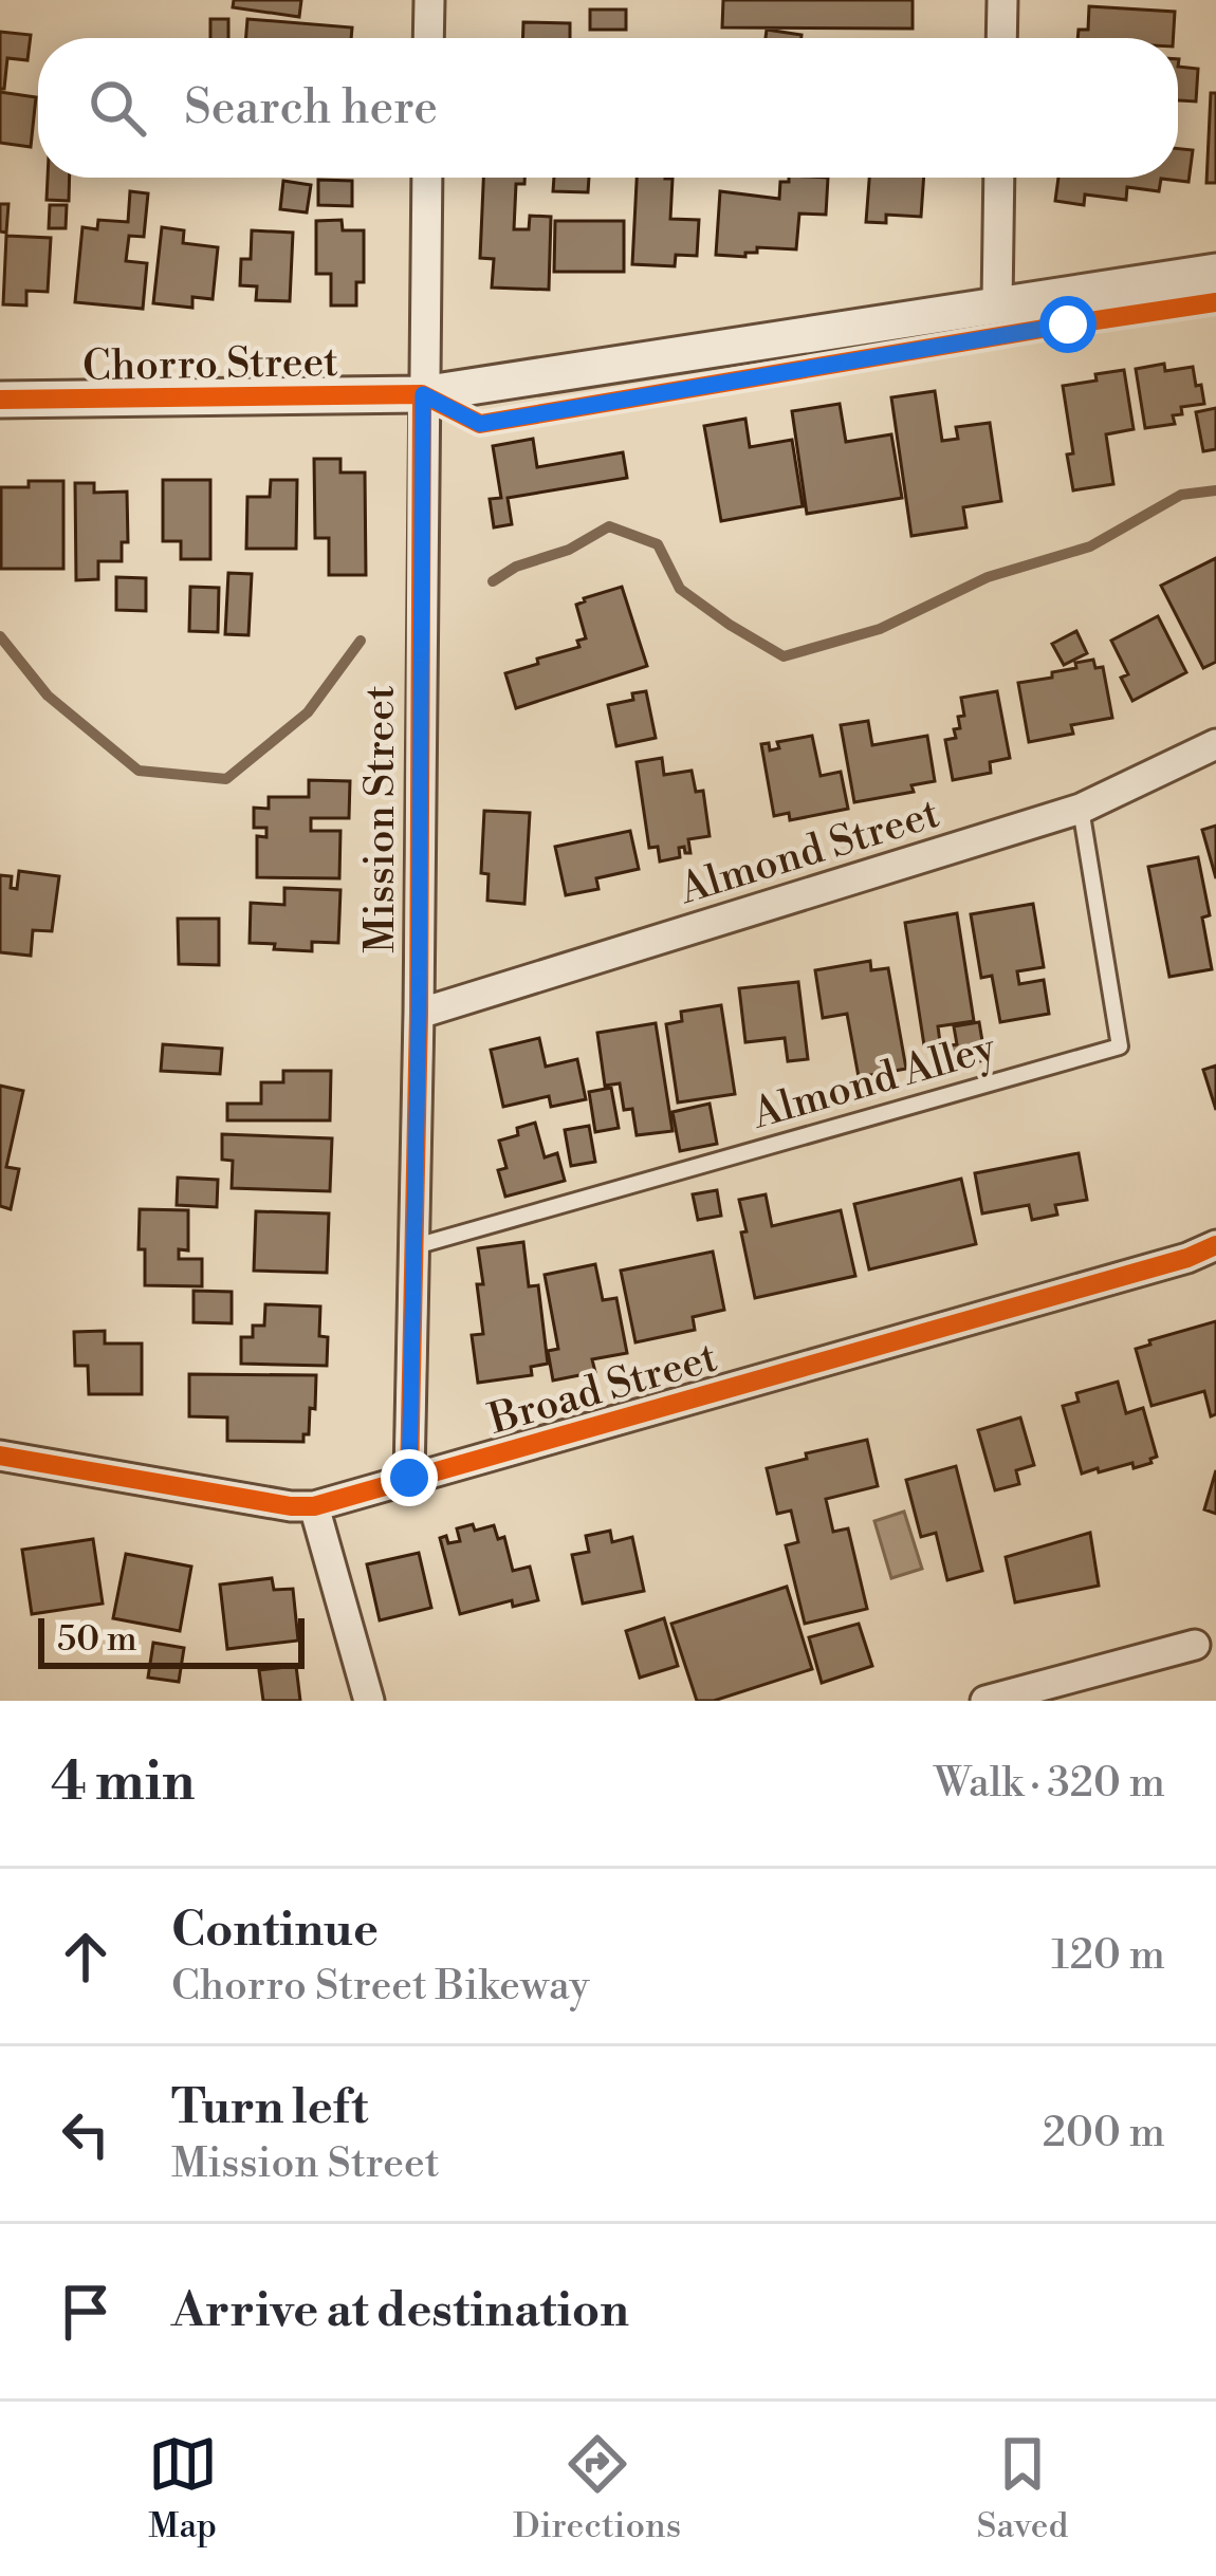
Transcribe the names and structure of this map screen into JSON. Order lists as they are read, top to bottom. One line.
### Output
{"streets":{"street":["Chorro Street","Mission Street","Almond Street","Broad Street"],"lane":["Almond Alley"]},"crossings":[["Chorro Street","Mission Street"],["Mission Street","Almond Street"],["Mission Street","Almond Alley"],["Mission Street","Broad Street"],["Almond Street","Almond Alley"]],"scale_bar":"50 m","page":{"search":"Search here","scale":"50 m","heading":["4 min","Walk · 320 m"],"list":[["Continue","Chorro Street Bikeway","120 m"],["Turn left","Mission Street","200 m"],"Arrive at destination"],"nav":["Map","Directions","Saved"]}}
